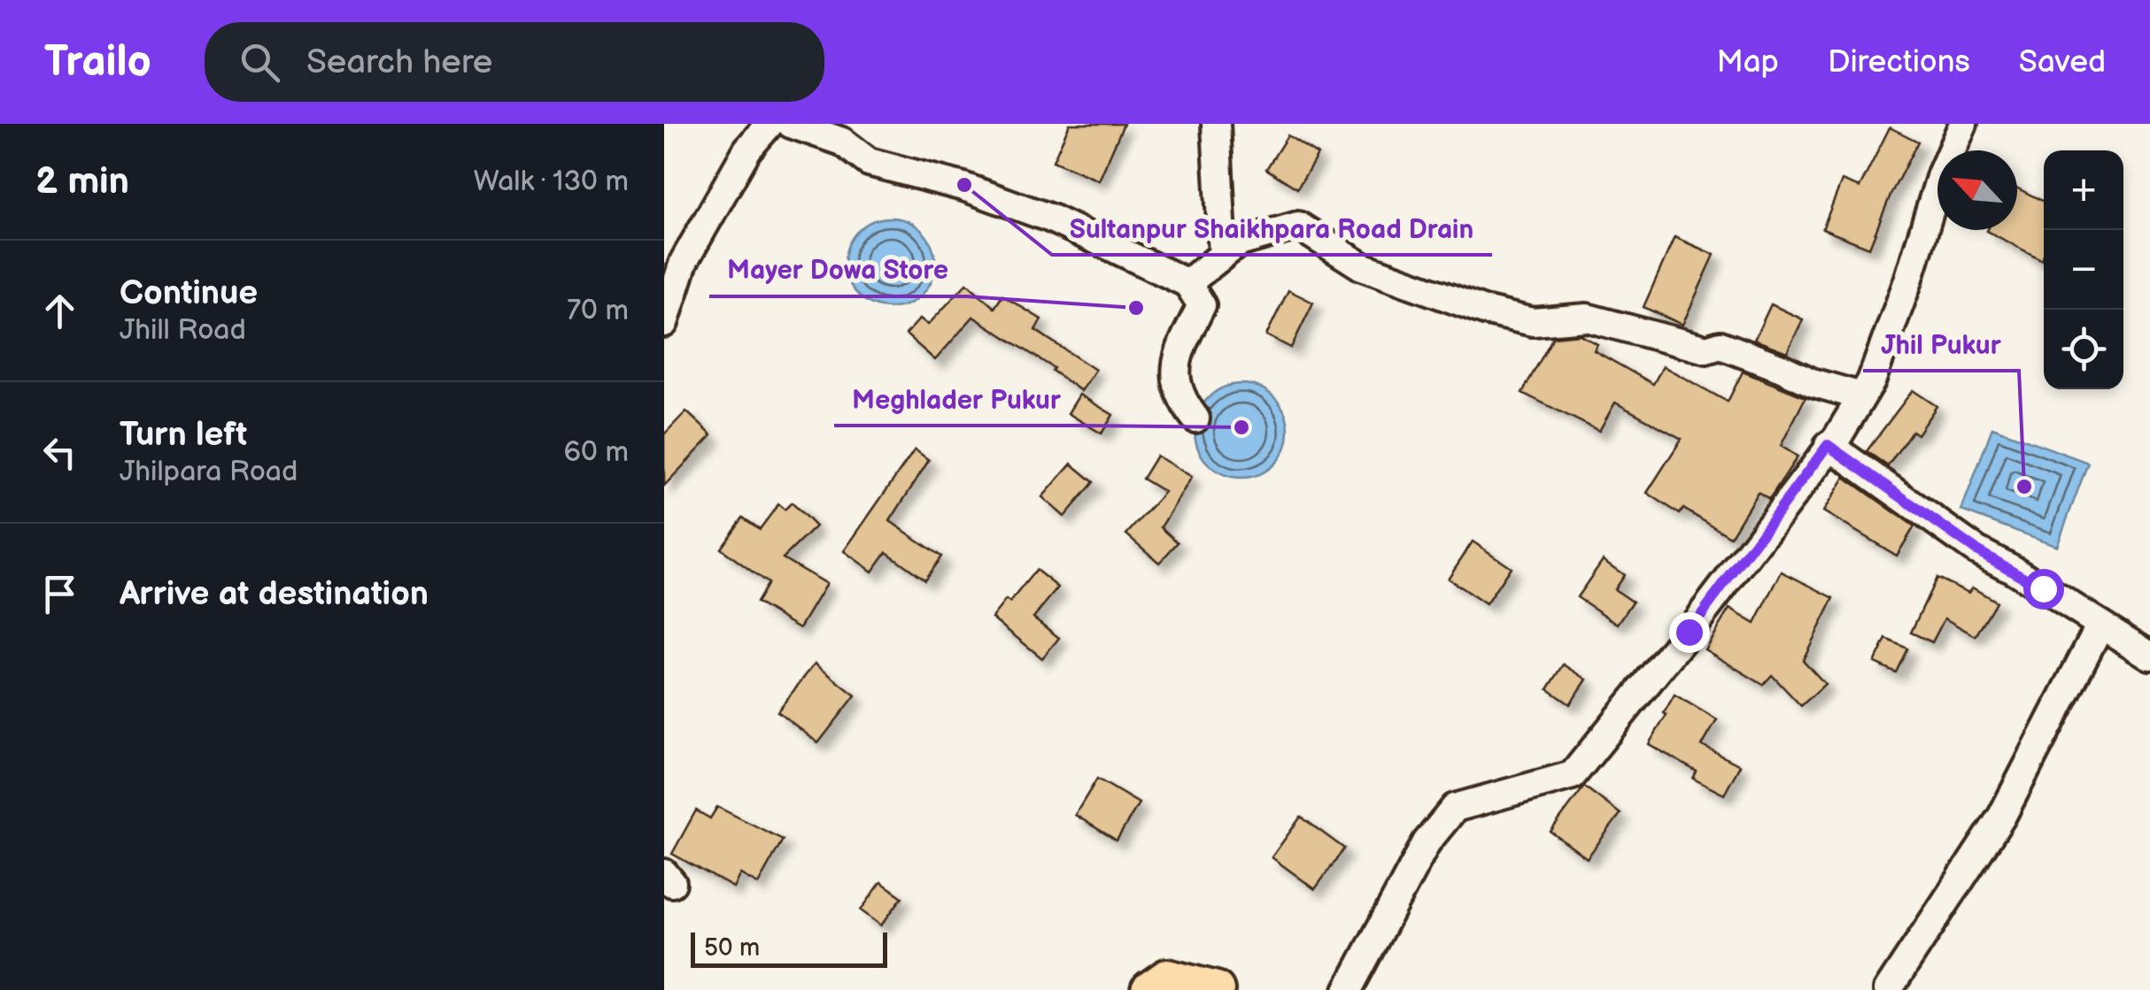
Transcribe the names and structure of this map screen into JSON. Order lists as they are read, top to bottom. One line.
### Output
{"places":["Sultanpur Shaikhpara Road Drain","Mayer Dowa Store","Meghlader Pukur","Jhil Pukur"],"scale_bar":"50 m","north":"top left","page":{"header":"Trailo","search":"Search here","nav":["Map","Directions","Saved"],"heading":["2 min","Walk · 130 m"],"map_buttons":["+","−"],"list":[["Continue","Jhill Road","70 m"],["Turn left","Jhilpara Road","60 m"],"Arrive at destination"],"scale":"50 m"}}
